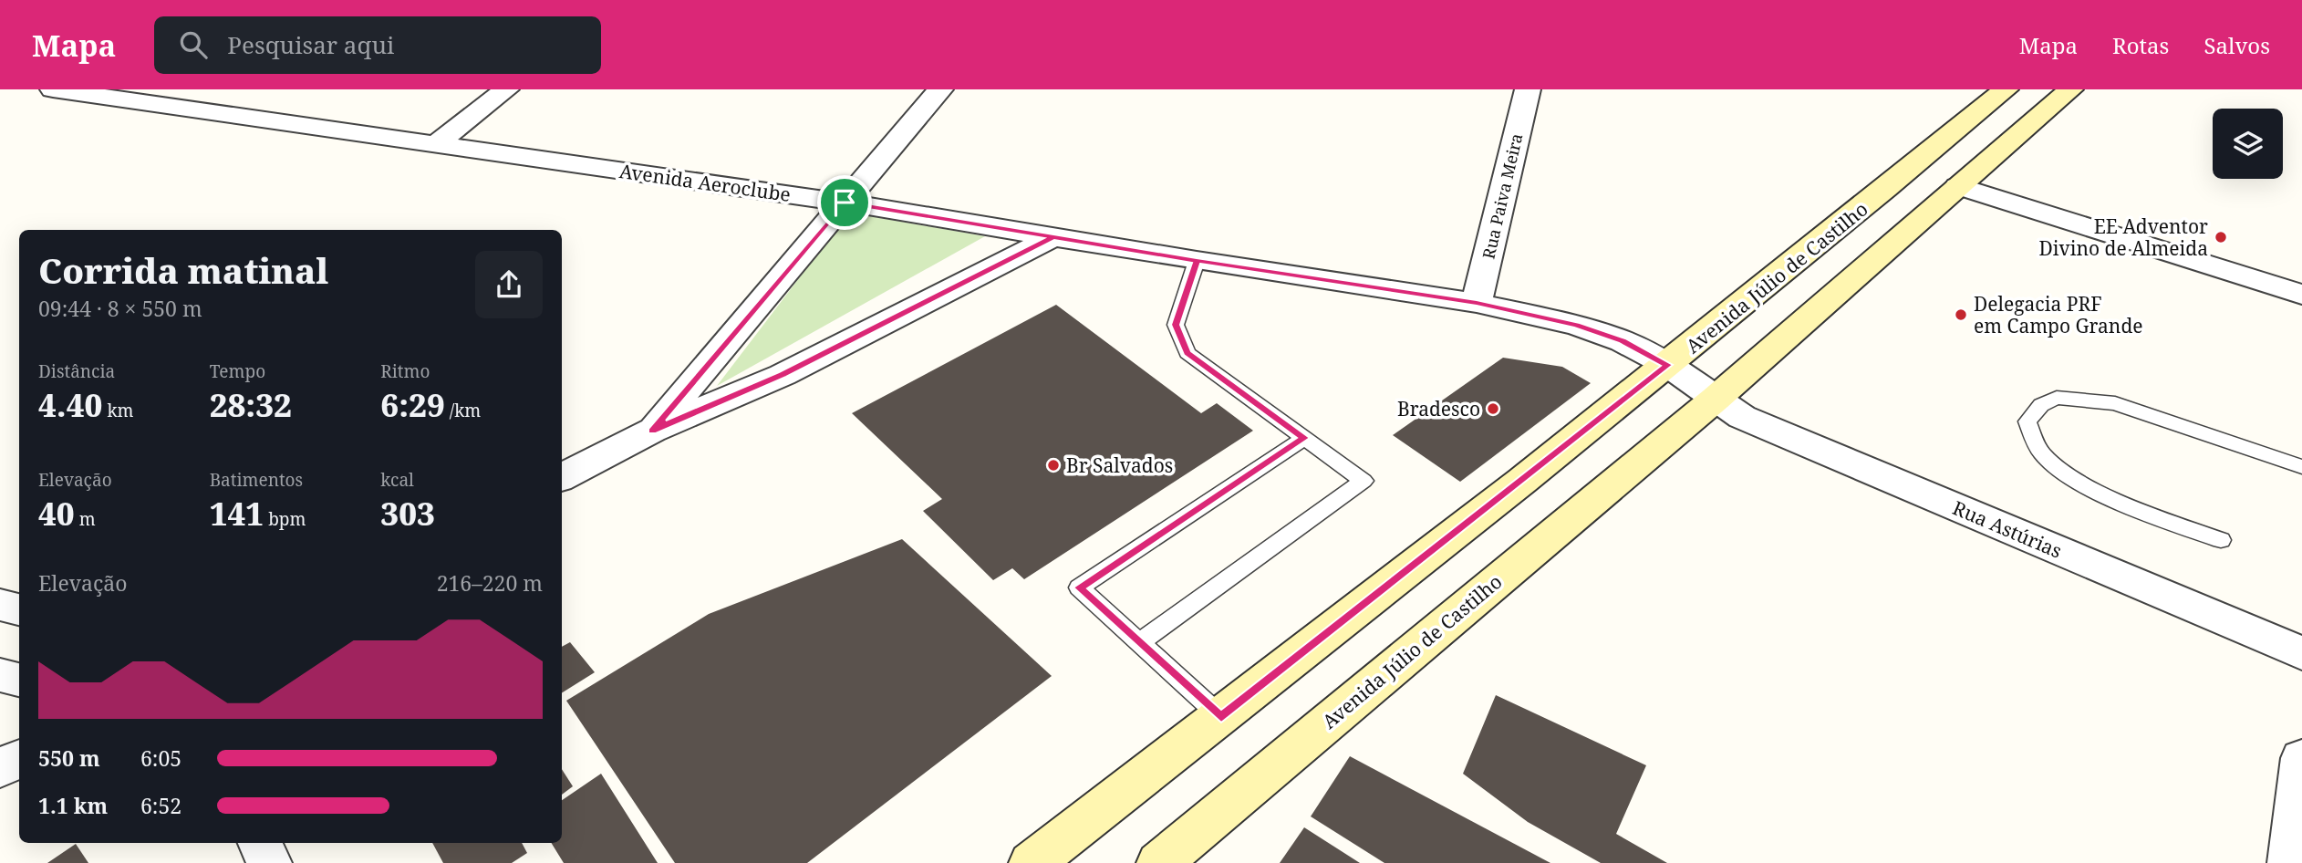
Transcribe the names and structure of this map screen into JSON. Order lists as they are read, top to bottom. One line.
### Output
{"streets":{"main road":["Avenida Júlio de Castilho"],"street":["Avenida Aeroclube","Rua Paiva Meira","Rua Astúrias"]},"crossings":[["Avenida Aeroclube","Rua Paiva Meira"],["Avenida Aeroclube","Avenida Júlio de Castilho"],["Avenida Aeroclube","Rua Astúrias"],["Avenida Júlio de Castilho","Rua Astúrias"]],"places":["EE Adventor Divino de Almeida","Delegacia PRF em Campo Grande","Bradesco","Br Salvados"],"page":{"header":"Mapa","search":"Pesquisar aqui","nav":["Mapa","Rotas","Salvos"],"heading":["Corrida matinal","09:44 · 8 × 550 m"],"stats":[["Distância","4.40 km"],["Tempo","28:32"],["Ritmo","6:29 /km"],["Elevação","40 m"],["Batimentos","141 bpm"],["kcal","303"]],"chart":["Elevação","216–220 m"],"list":[{"name":"550 m","note":"6:05"},{"name":"1.1 km","note":"6:52"}]}}
